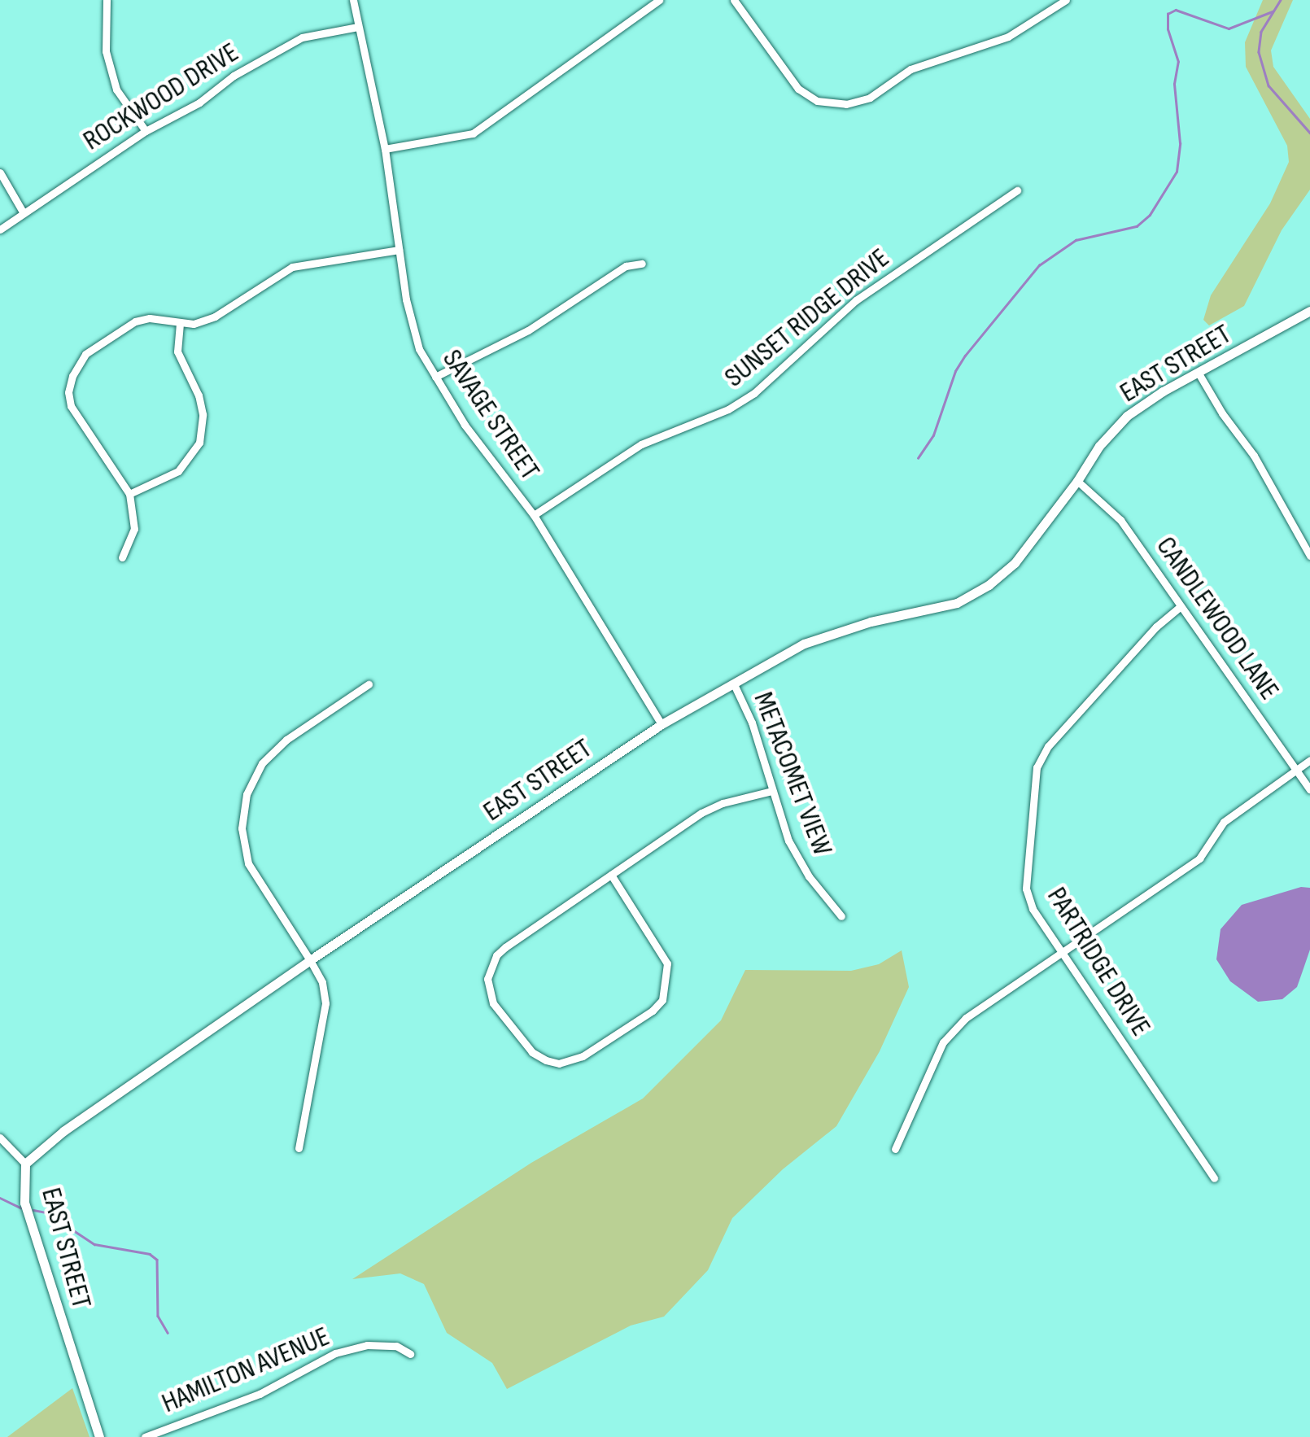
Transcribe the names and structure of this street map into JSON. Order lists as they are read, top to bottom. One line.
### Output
{"streets":{"street":["ROCKWOOD DRIVE","SUNSET RIDGE DRIVE","EAST STREET","SAVAGE STREET","CANDLEWOOD LANE","METACOMET VIEW","PARTRIDGE DRIVE","HAMILTON AVENUE"]},"crossings":[["ROCKWOOD DRIVE","SAVAGE STREET"],["SUNSET RIDGE DRIVE","SAVAGE STREET"],["EAST STREET","SAVAGE STREET"],["EAST STREET","CANDLEWOOD LANE"],["EAST STREET","METACOMET VIEW"],["CANDLEWOOD LANE","PARTRIDGE DRIVE"]]}
